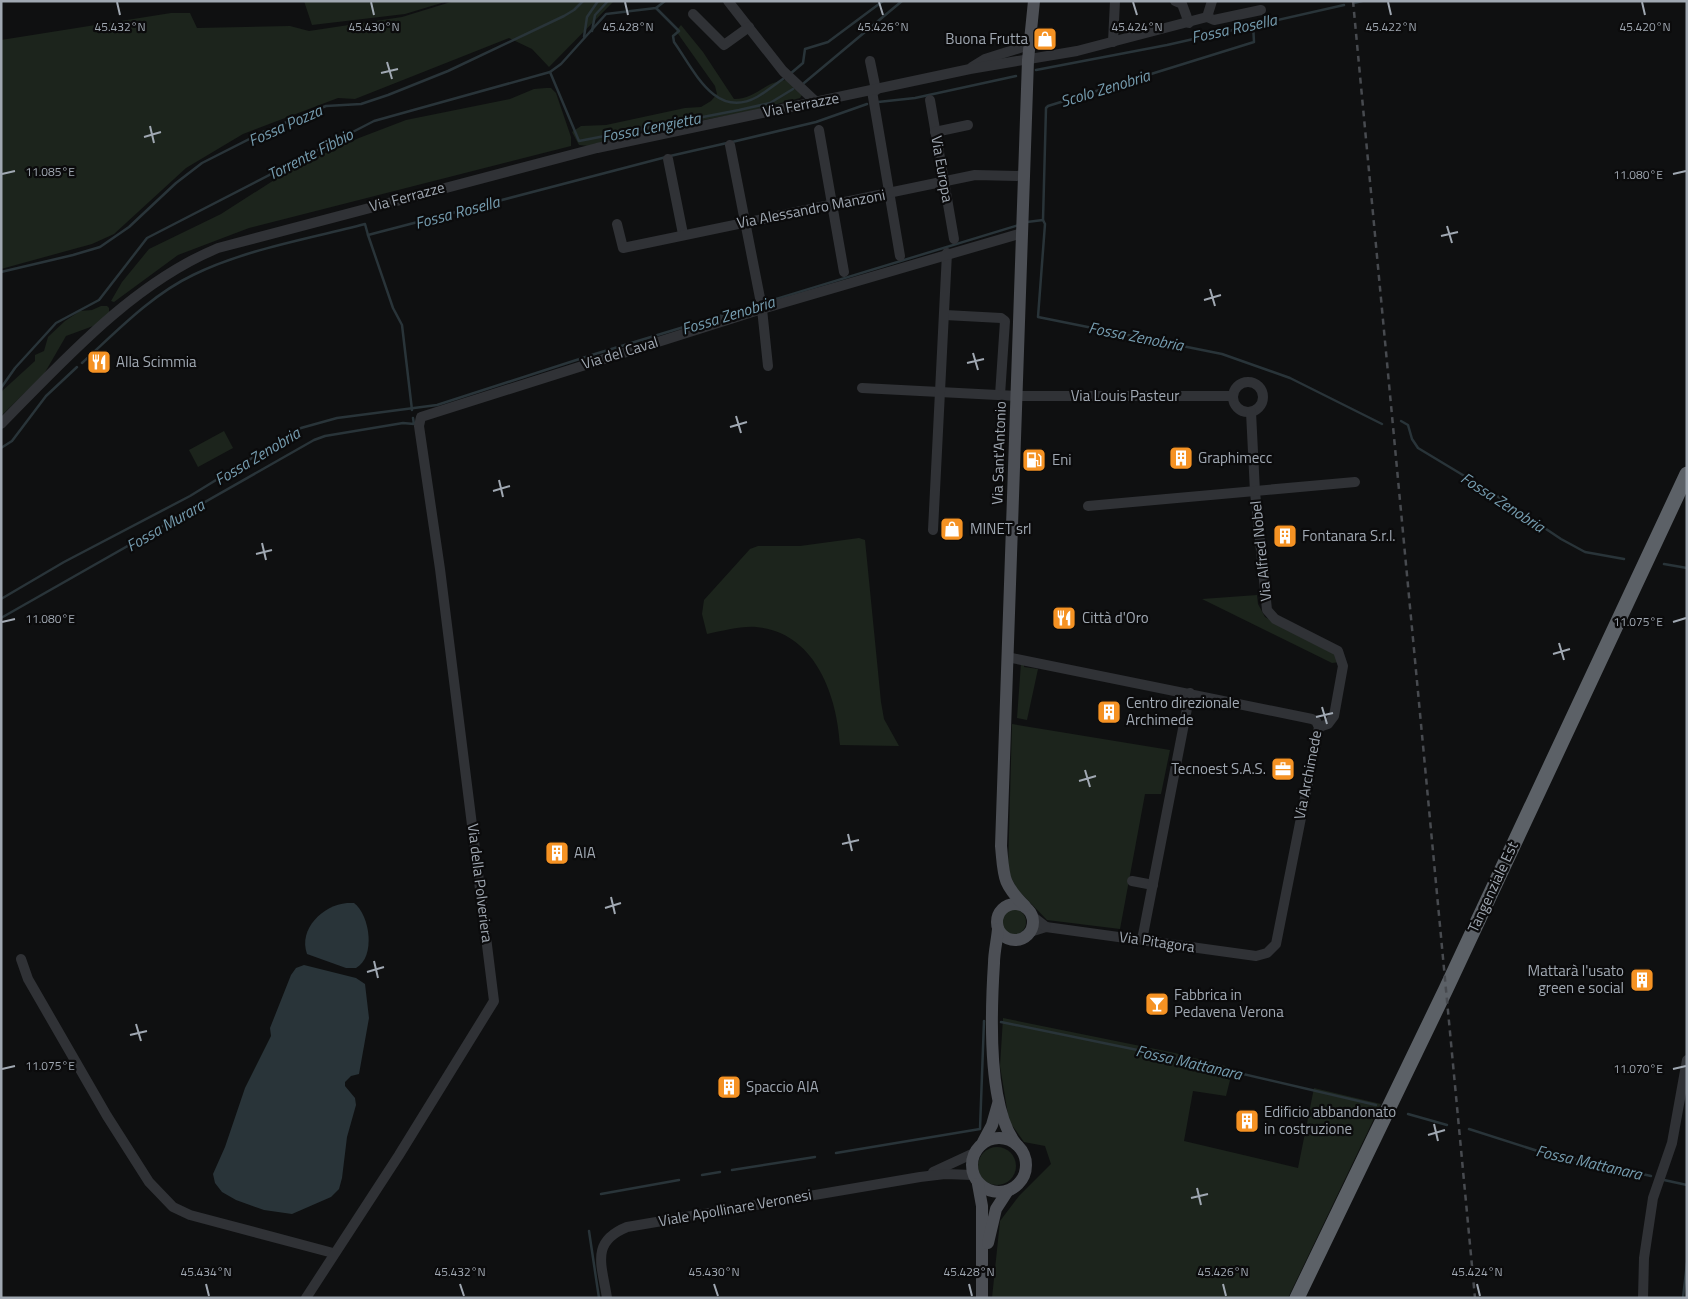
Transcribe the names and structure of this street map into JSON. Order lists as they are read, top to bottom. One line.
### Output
{"streets":{"highway":["Tangenziale Est"],"main road":["Via Sant'Antonio"],"street":["Via Ferrazze","Via Europa","Via Alessandro Manzoni","Via del Caval","Via Louis Pasteur","Via Alfred Nobel","Via Archimede","Via della Polveriera","Via Pitagora","Viale Apollinare Veronesi"]},"crossings":[["Via Europa","Via Alessandro Manzoni"],["Via Alessandro Manzoni","Via Sant'Antonio"],["Via del Caval","Via Sant'Antonio"],["Via del Caval","Via della Polveriera"],["Via Louis Pasteur","Via Sant'Antonio"],["Via Louis Pasteur","Via Alfred Nobel"],["Via Sant'Antonio","Via Archimede"],["Via Sant'Antonio","Via Pitagora"],["Via Sant'Antonio","Viale Apollinare Veronesi"],["Via Alfred Nobel","Via Archimede"],["Via Archimede","Via Pitagora"]],"water":["Fossa Rosella","Scolo Zenobria","Fossa Pozza","Fossa Cengietta","Torrente Fibbio","Fossa Zenobria","Fossa Murara","Fossa Mattanara"],"places":{"shop":["Buona Frutta","MINET srl"],"restaurant":["Alla Scimmia","Città d'Oro"],"building":["Graphimecc","Fontanara S.r.l.","Centro direzionale Archimede","AIA","Mattarà l'usato green e social","Spaccio AIA","Edificio abbandonato in costruzione"],"fuel station":["Eni"],"office":["Tecnoest S.A.S."],"bar":["Fabbrica in Pedavena Verona"]},"coordinates":["45.432°N","45.430°N","45.428°N","45.426°N","45.424°N","45.422°N","45.420°N","11.085°E","11.080°E","11.075°E","11.070°E","45.434°N"]}
